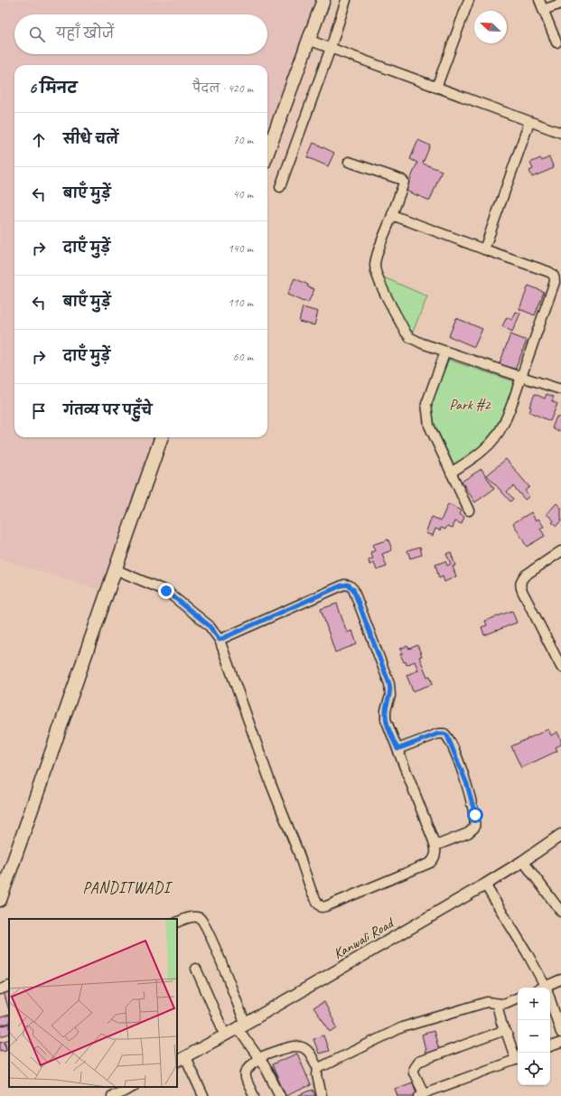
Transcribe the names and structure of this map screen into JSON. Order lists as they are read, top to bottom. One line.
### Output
{"streets":{"street":["Kanwali Road"]},"districts":["PANDITWADI"],"parks":["Park #2"],"north":"top left","page":{"search":"यहाँ खोजें","heading":["6 मिनट","पैदल · 420 m"],"list":[["सीधे चलें","70 m"],["बाएँ मुड़ें","40 m"],["दाएँ मुड़ें","140 m"],["बाएँ मुड़ें","110 m"],["दाएँ मुड़ें","60 m"],"गंतव्य पर पहुँचे"],"map_buttons":["+","−"]}}
